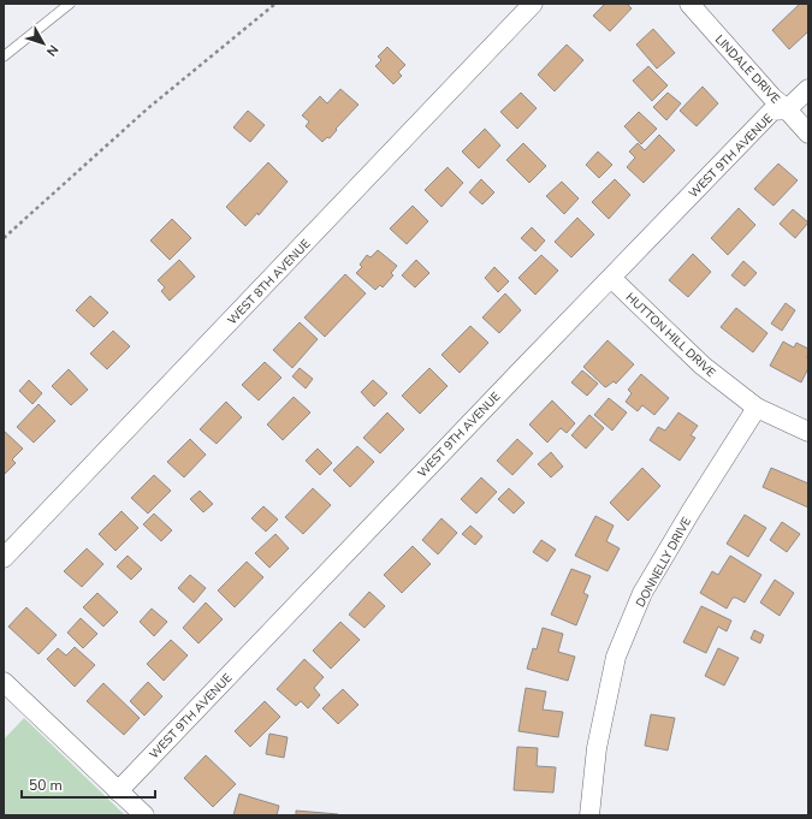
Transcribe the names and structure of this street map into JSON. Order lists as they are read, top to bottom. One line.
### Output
{"streets":{"street":["LINDALE DRIVE","WEST 9TH AVENUE","WEST 8TH AVENUE","HUTTON HILL DRIVE","DONNELLY DRIVE"]},"crossings":[["LINDALE DRIVE","WEST 9TH AVENUE"],["WEST 9TH AVENUE","HUTTON HILL DRIVE"],["HUTTON HILL DRIVE","DONNELLY DRIVE"]],"scale_bar":"50 m","north":"bottom right"}
